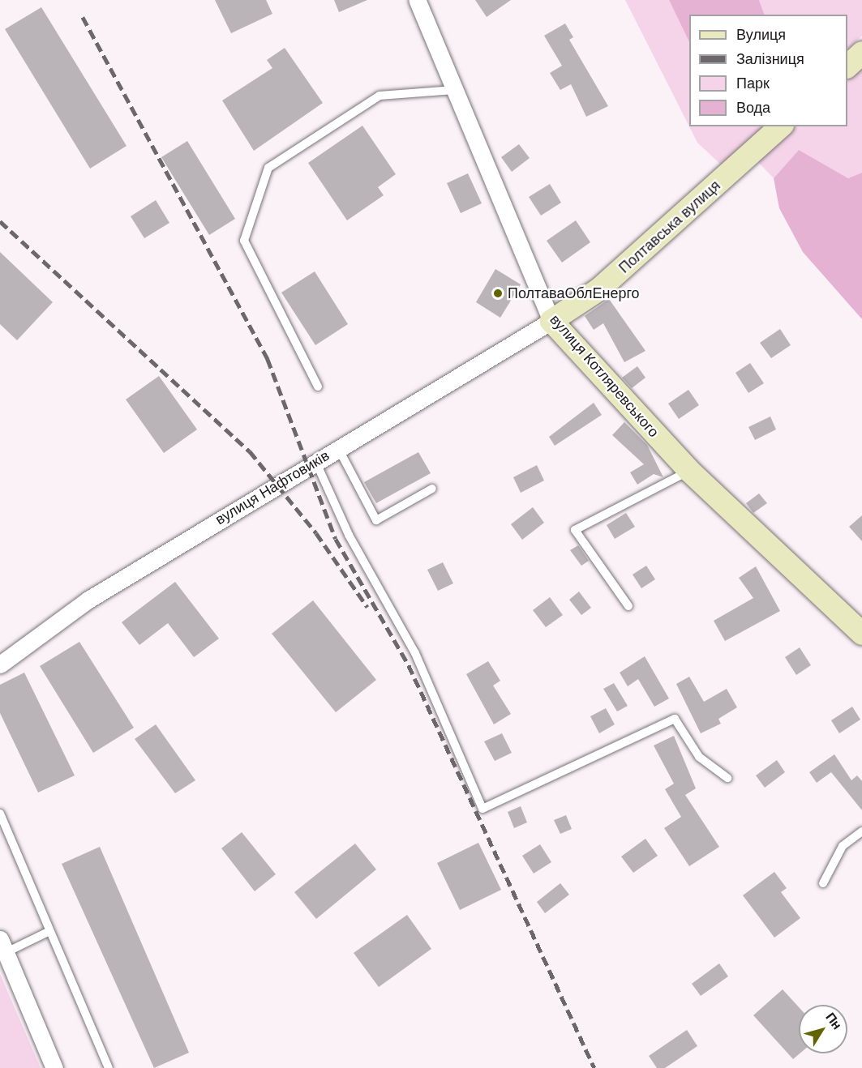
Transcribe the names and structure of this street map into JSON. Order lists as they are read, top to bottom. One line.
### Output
{"streets":{"street":["Полтавська вулиця","вулиця Котляревського","вулиця Нафтовиків"]},"crossings":[["Полтавська вулиця","вулиця Котляревського"],["Полтавська вулиця","вулиця Нафтовиків"],["вулиця Котляревського","вулиця Нафтовиків"]],"places":["ПолтаваОблЕнерго"],"legend":["Вулиця","Залізниця","Парк","Вода"],"north":"top right"}
